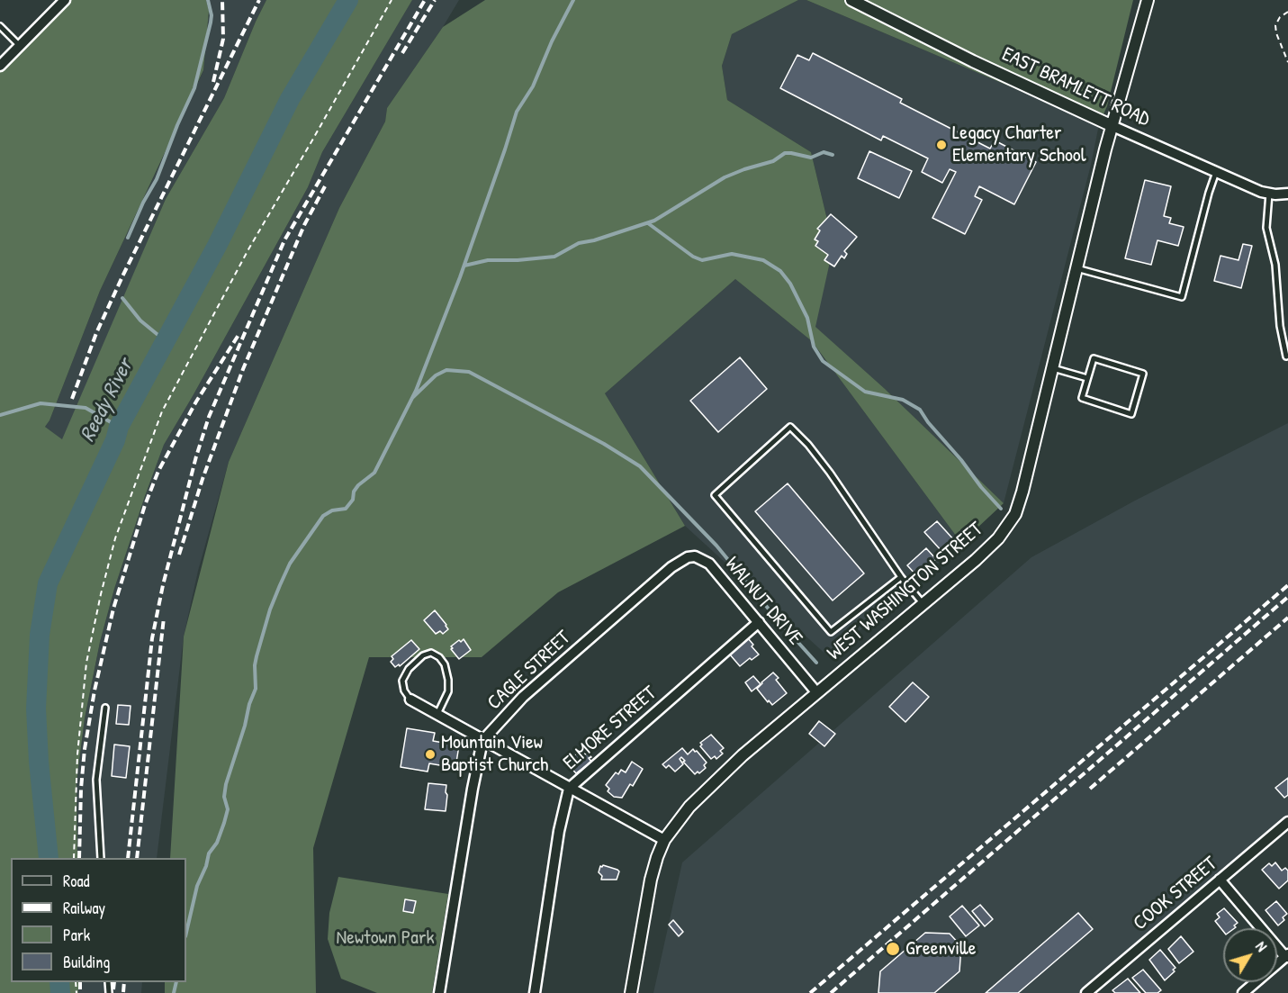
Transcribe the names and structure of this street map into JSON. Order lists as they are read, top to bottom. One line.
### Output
{"streets":{"street":["EAST BRAMLETT ROAD","WEST WASHINGTON STREET","WALNUT DRIVE","CAGLE STREET","ELMORE STREET","COOK STREET"]},"crossings":[["EAST BRAMLETT ROAD","WEST WASHINGTON STREET"],["WEST WASHINGTON STREET","WALNUT DRIVE"],["WALNUT DRIVE","CAGLE STREET"],["WALNUT DRIVE","ELMORE STREET"]],"water":["Reedy River"],"parks":["Newtown Park"],"places":["Legacy Charter Elementary School","Mountain View Baptist Church","Greenville"],"legend":["Road","Railway","Park","Building"],"north":"top right"}
